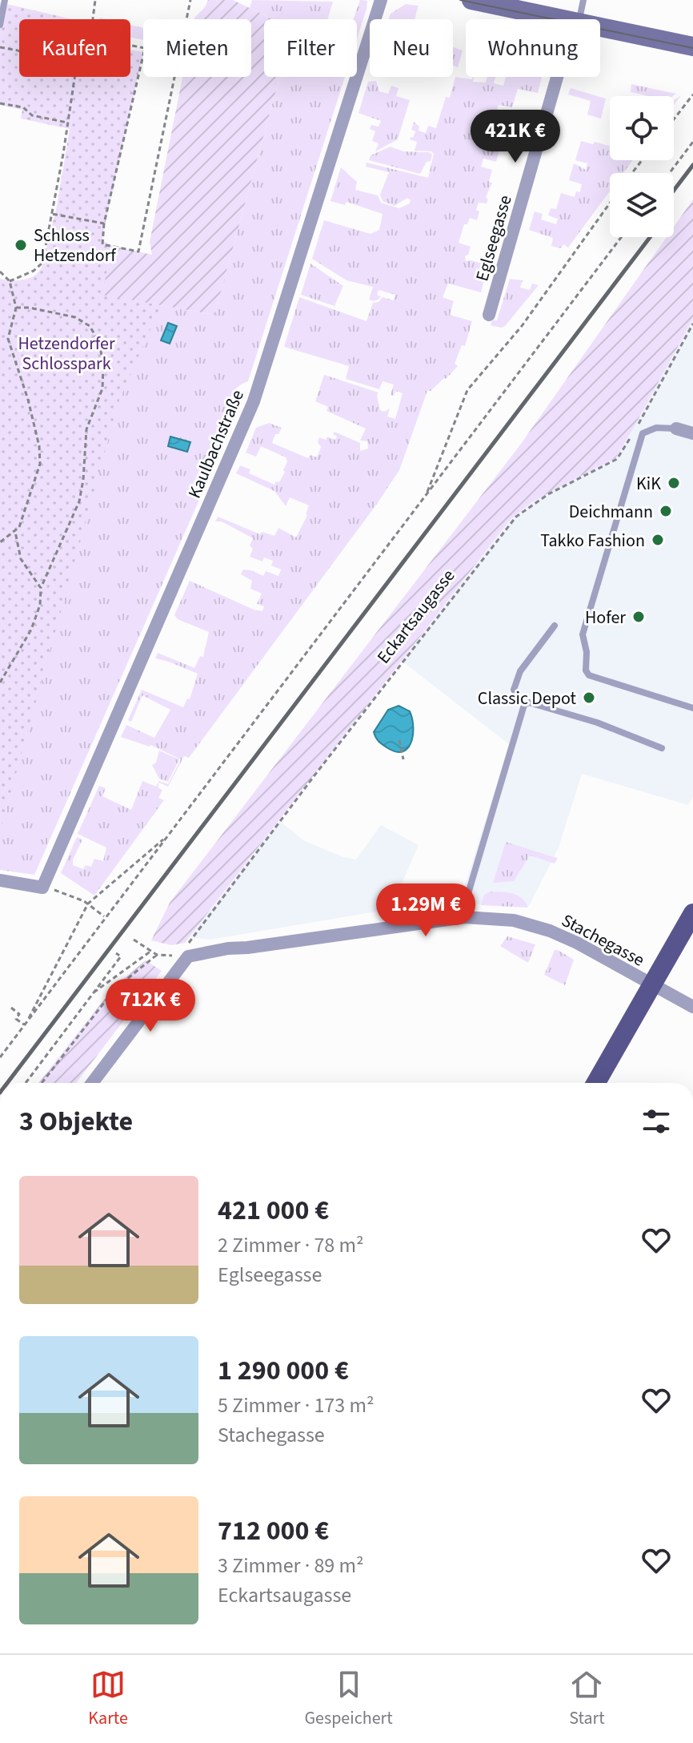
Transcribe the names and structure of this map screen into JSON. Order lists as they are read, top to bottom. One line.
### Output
{"streets":{"street":["Eglseegasse","Kaulbachstraße","Stachegasse"],"path":["Eckartsaugasse"]},"crossings":[["Eckartsaugasse","Stachegasse"]],"parks":["Hetzendorfer Schlosspark"],"places":["Schloss Hetzendorf","KiK","Deichmann","Takko Fashion","Hofer","Classic Depot"],"page":{"chip":["Kaufen","Mieten","Filter","Neu","Wohnung"],"price":["421K €","1.29M €","712K €"],"heading":"3 Objekte","list":[{"name":"421 000 €","note":"2 Zimmer · 78 m² · Eglseegasse"},{"name":"1 290 000 €","note":"5 Zimmer · 173 m² · Stachegasse"},{"name":"712 000 €","note":"3 Zimmer · 89 m² · Eckartsaugasse"}],"tabs":["Karte","Gespeichert","Start"]}}
